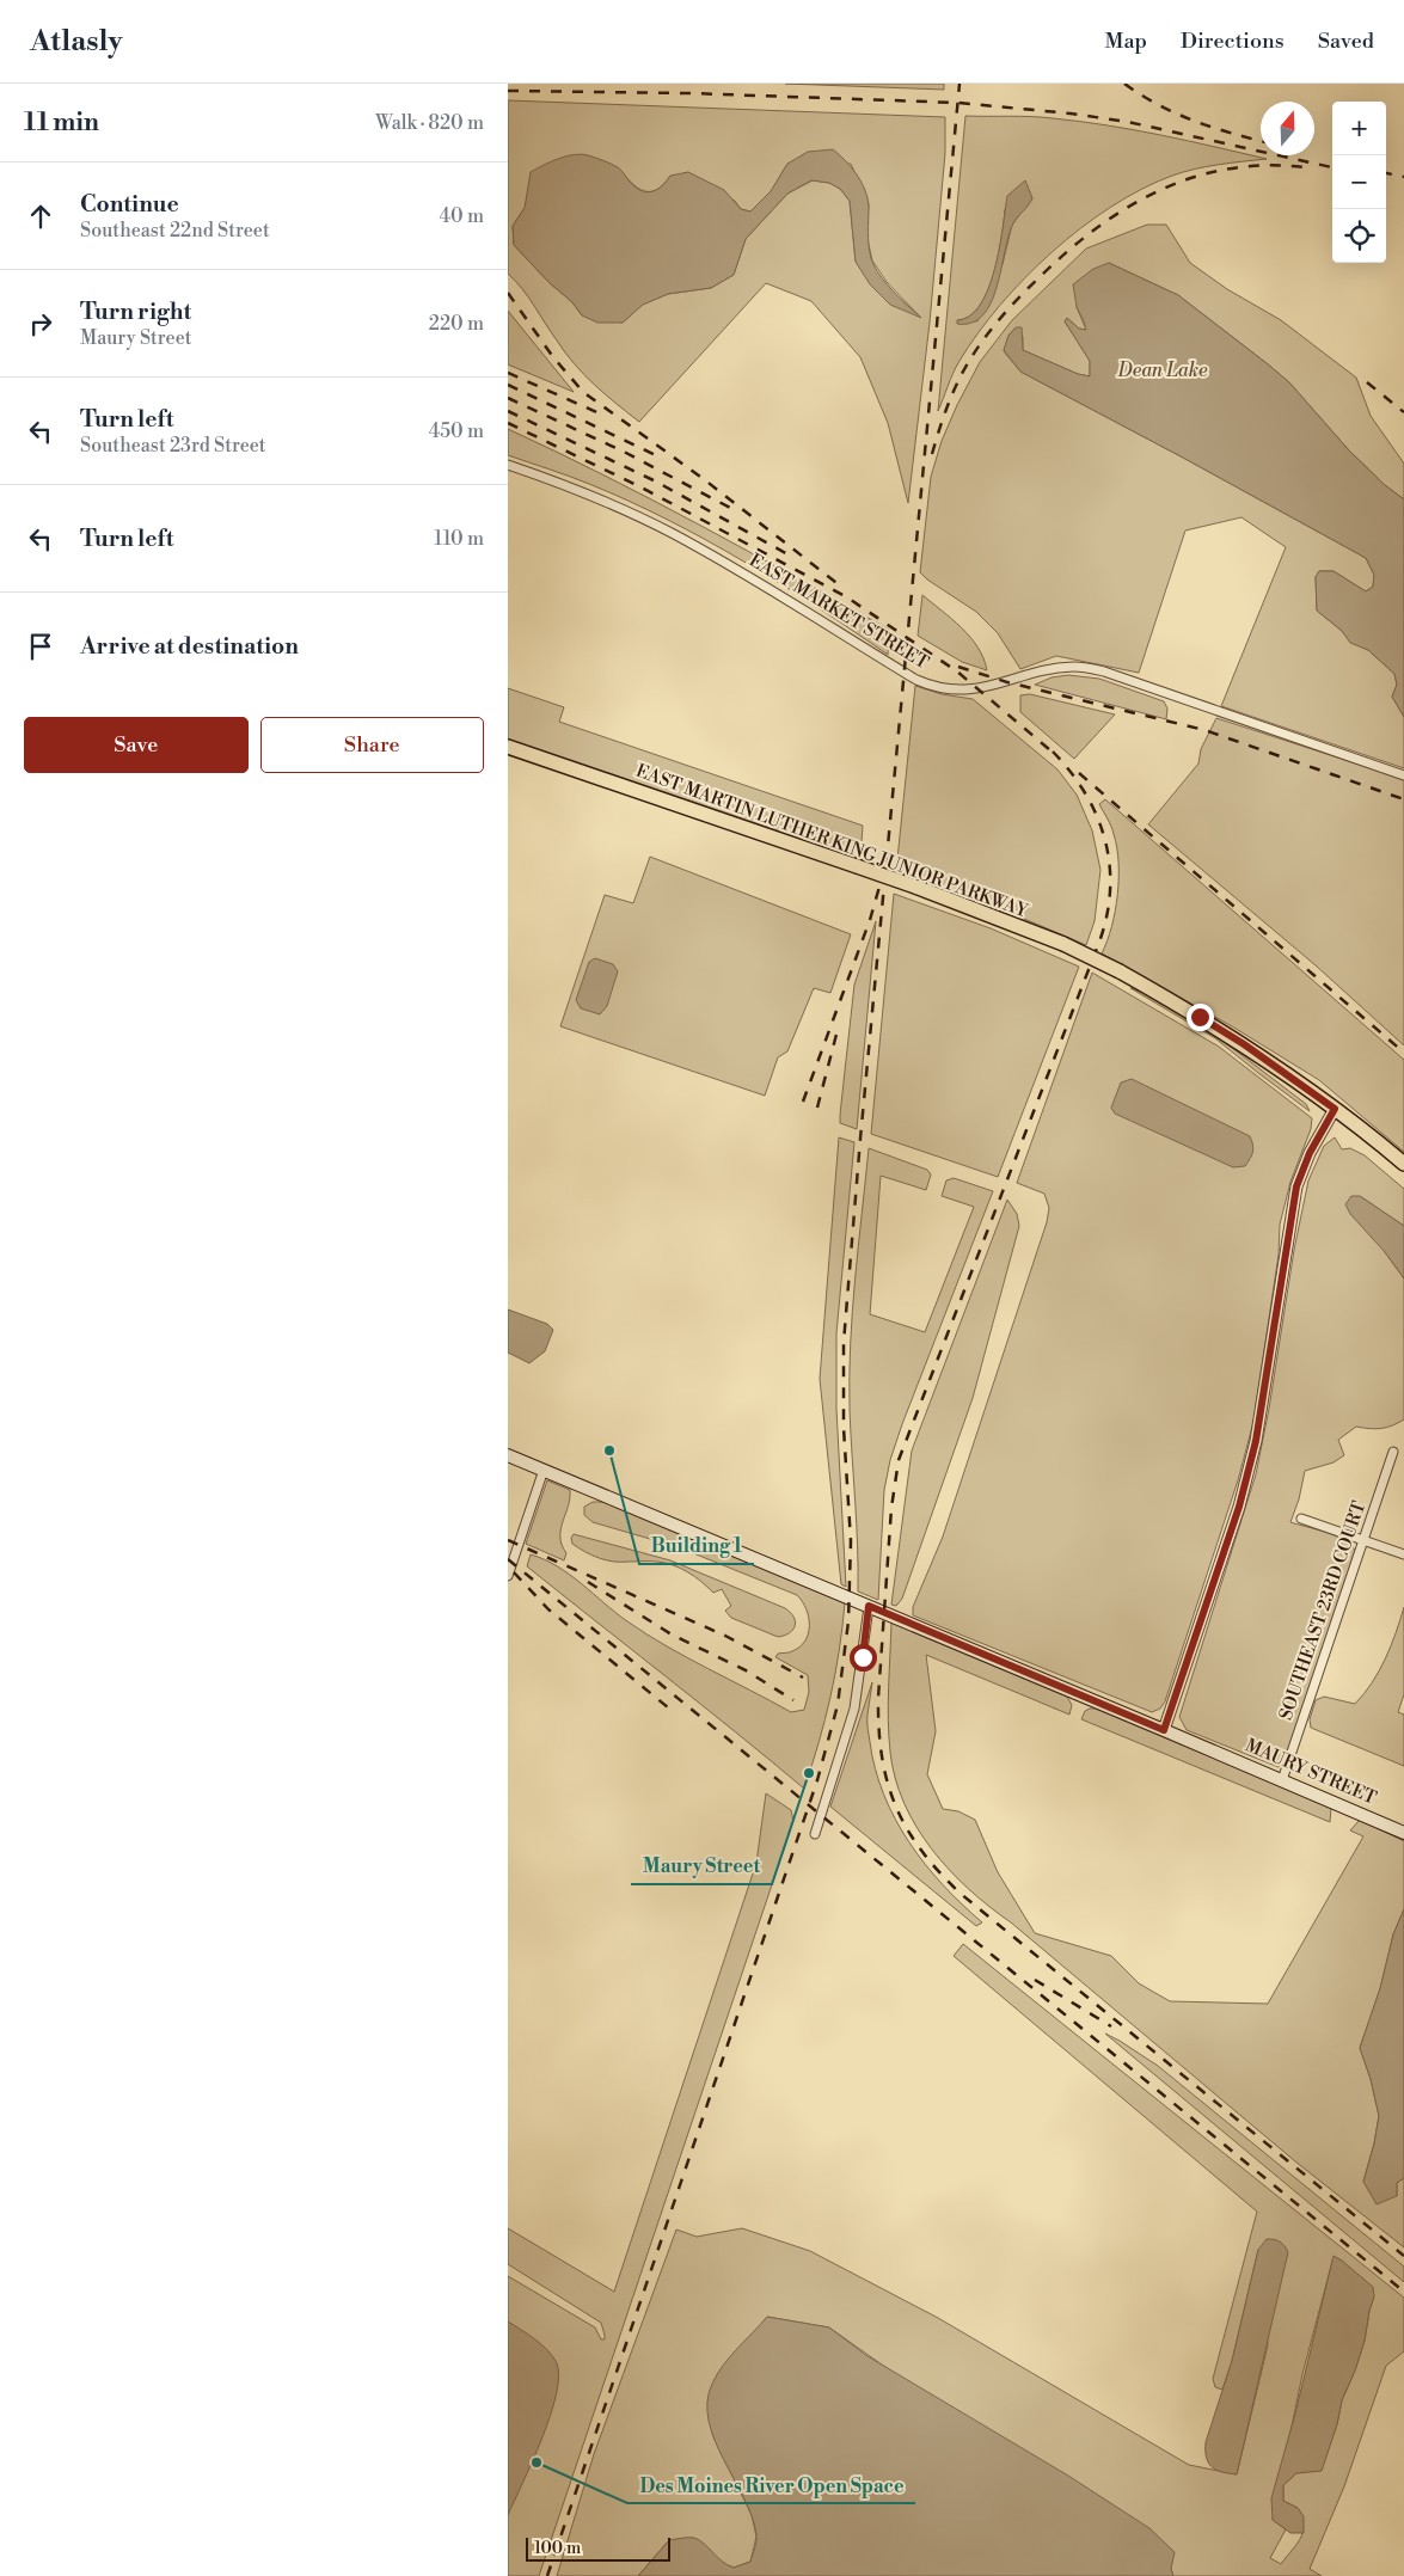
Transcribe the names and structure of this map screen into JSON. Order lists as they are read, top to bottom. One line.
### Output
{"streets":{"main road":["EAST MARTIN LUTHER KING JUNIOR PARKWAY","MAURY STREET"],"street":["EAST MARKET STREET","SOUTHEAST 23RD COURT"]},"crossings":[["SOUTHEAST 23RD COURT","MAURY STREET"]],"water":["Dean Lake"],"places":["Building 1","Maury Street","Des Moines River Open Space"],"scale_bar":"100 m","north":"top","page":{"header":"Atlasly","nav":["Map","Directions","Saved"],"heading":["11 min","Walk · 820 m"],"map_buttons":["+","−"],"list":[["Continue","Southeast 22nd Street","40 m"],["Turn right","Maury Street","220 m"],["Turn left","Southeast 23rd Street","450 m"],["Turn left","110 m"],"Arrive at destination"],"buttons":["Save","Share"],"scale":"100 m"}}
